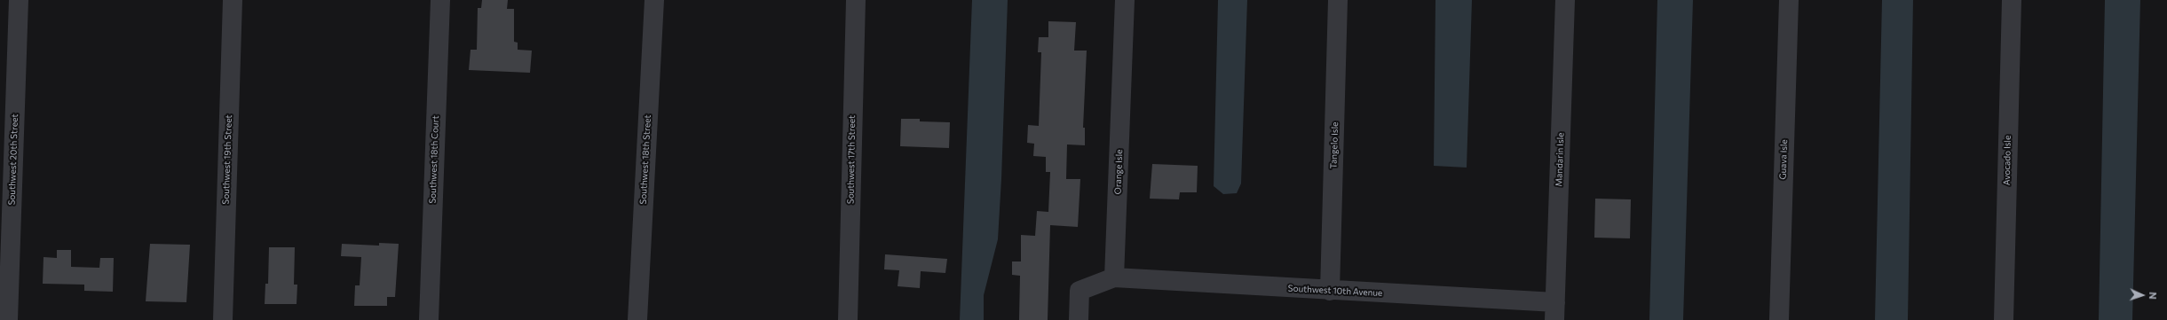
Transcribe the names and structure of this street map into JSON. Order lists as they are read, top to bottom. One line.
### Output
{"streets":{"street":["Tangelo Isle","Southwest 20th Street","Southwest 19th Street","Southwest 18th Court","Southwest 18th Street","Southwest 17th Street","Mandarin Isle","Guava Isle","Avocado Isle","Orange Isle","Southwest 10th Avenue"]},"crossings":[["Tangelo Isle","Southwest 10th Avenue"],["Mandarin Isle","Southwest 10th Avenue"],["Orange Isle","Southwest 10th Avenue"]],"north":"right"}
